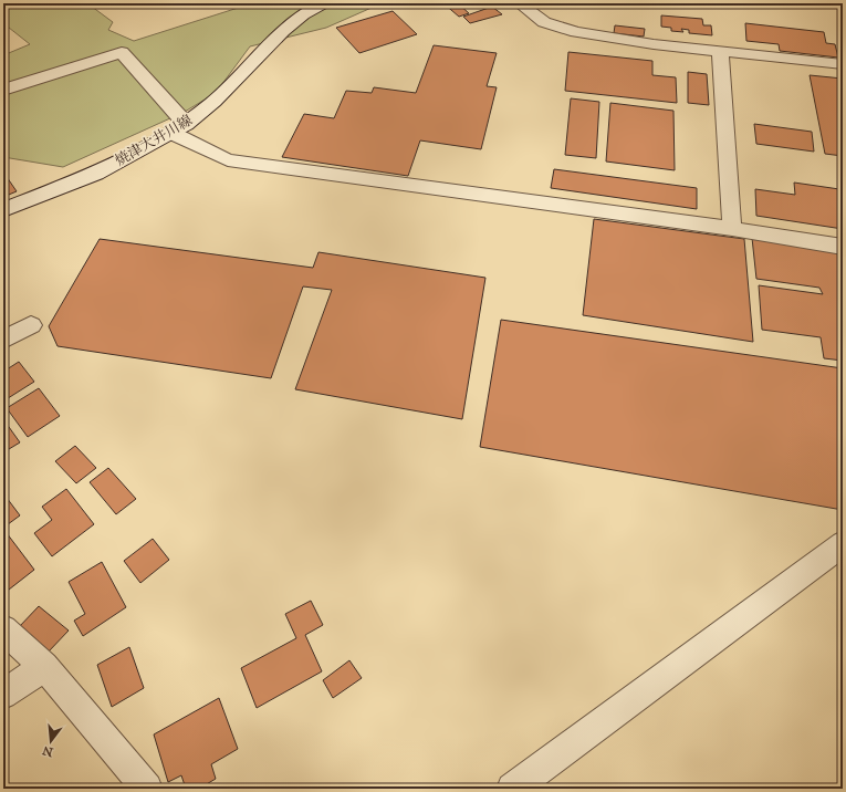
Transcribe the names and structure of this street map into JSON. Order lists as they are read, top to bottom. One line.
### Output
{"streets":{"main road":["焼津大井川線"]},"north":"bottom"}
